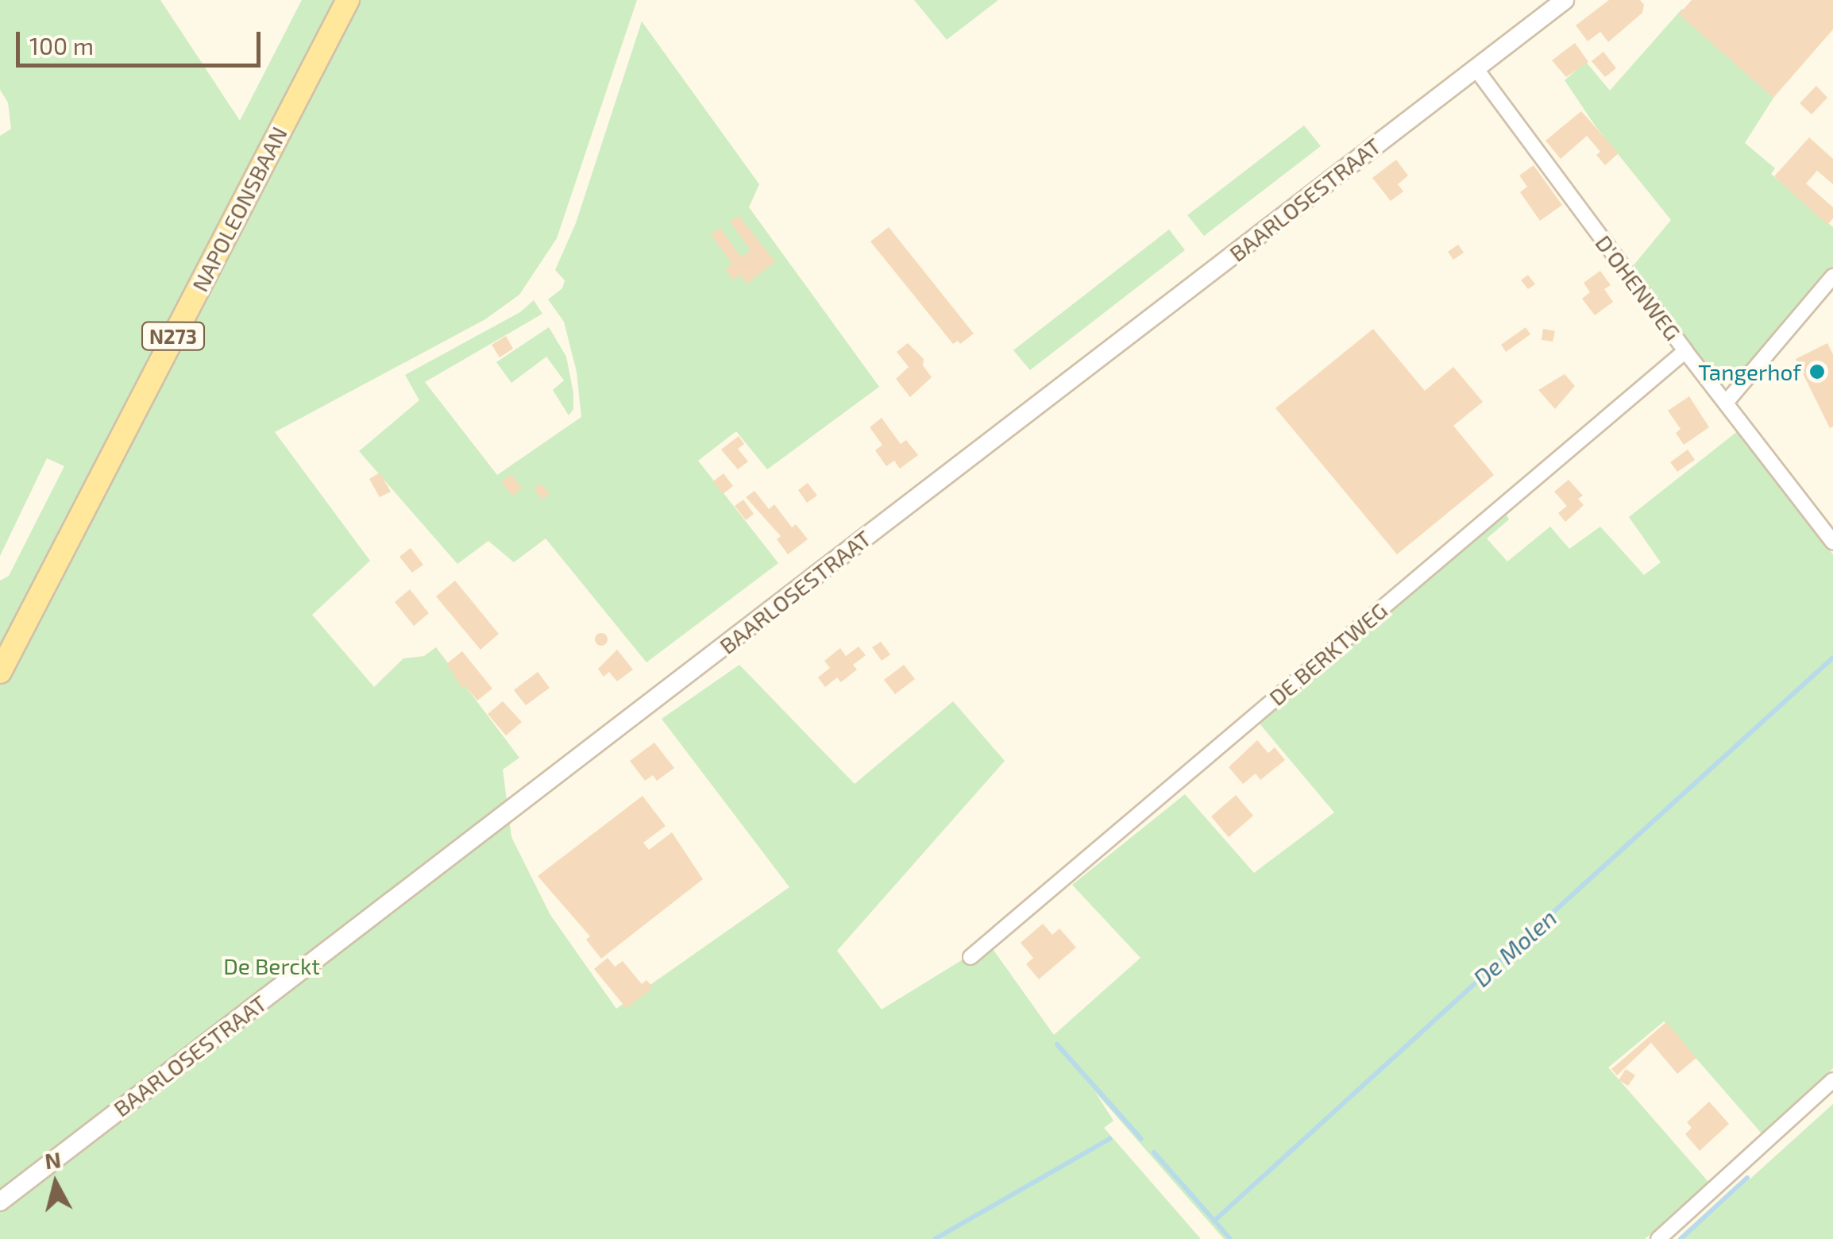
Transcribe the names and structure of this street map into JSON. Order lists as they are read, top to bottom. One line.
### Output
{"streets":{"main road":["NAPOLEONSBAAN","N273"],"street":["BAARLOSESTRAAT","D'OHENWEG","DE BERKTWEG"]},"crossings":[["BAARLOSESTRAAT","D'OHENWEG"],["D'OHENWEG","DE BERKTWEG"]],"water":["De Molen"],"parks":["De Berckt"],"places":["Tangerhof"],"scale_bar":"100 m","north":"top"}
